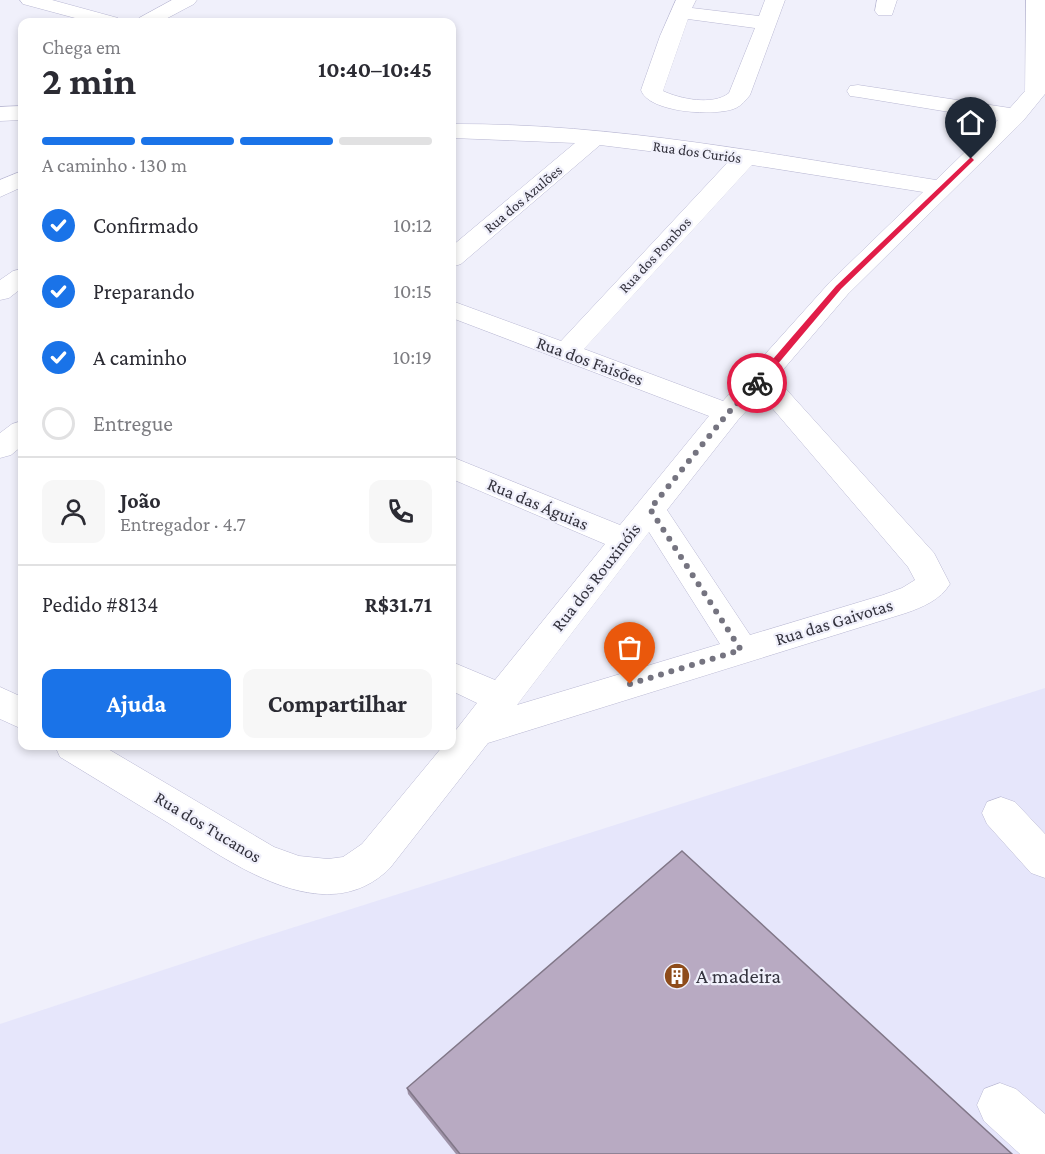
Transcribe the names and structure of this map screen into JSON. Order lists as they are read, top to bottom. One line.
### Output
{"streets":{"street":["Rua dos Curiós","Rua dos Azulões","Rua dos Pombos","Rua dos Faisões","Rua das Águias","Rua dos Rouxinóis","Rua das Gaivotas","Rua dos Tucanos"]},"crossings":[["Rua dos Curiós","Rua dos Azulões"],["Rua dos Curiós","Rua dos Pombos"],["Rua dos Curiós","Rua dos Rouxinóis"],["Rua dos Pombos","Rua dos Faisões"],["Rua dos Faisões","Rua dos Rouxinóis"],["Rua das Águias","Rua dos Rouxinóis"],["Rua dos Rouxinóis","Rua das Gaivotas"],["Rua dos Rouxinóis","Rua dos Tucanos"]],"places":{"building":["A madeira"]},"page":{"heading":["2 min","Chega em","10:40–10:45"],"panel":["João","Entregador · 4.7","Pedido #8134","R$31.71"],"bar":"A caminho · 130 m","list":[["Confirmado","10:12"],["Preparando","10:15"],["A caminho","10:19"],"Entregue"],"buttons":["Ajuda","Compartilhar"]}}
